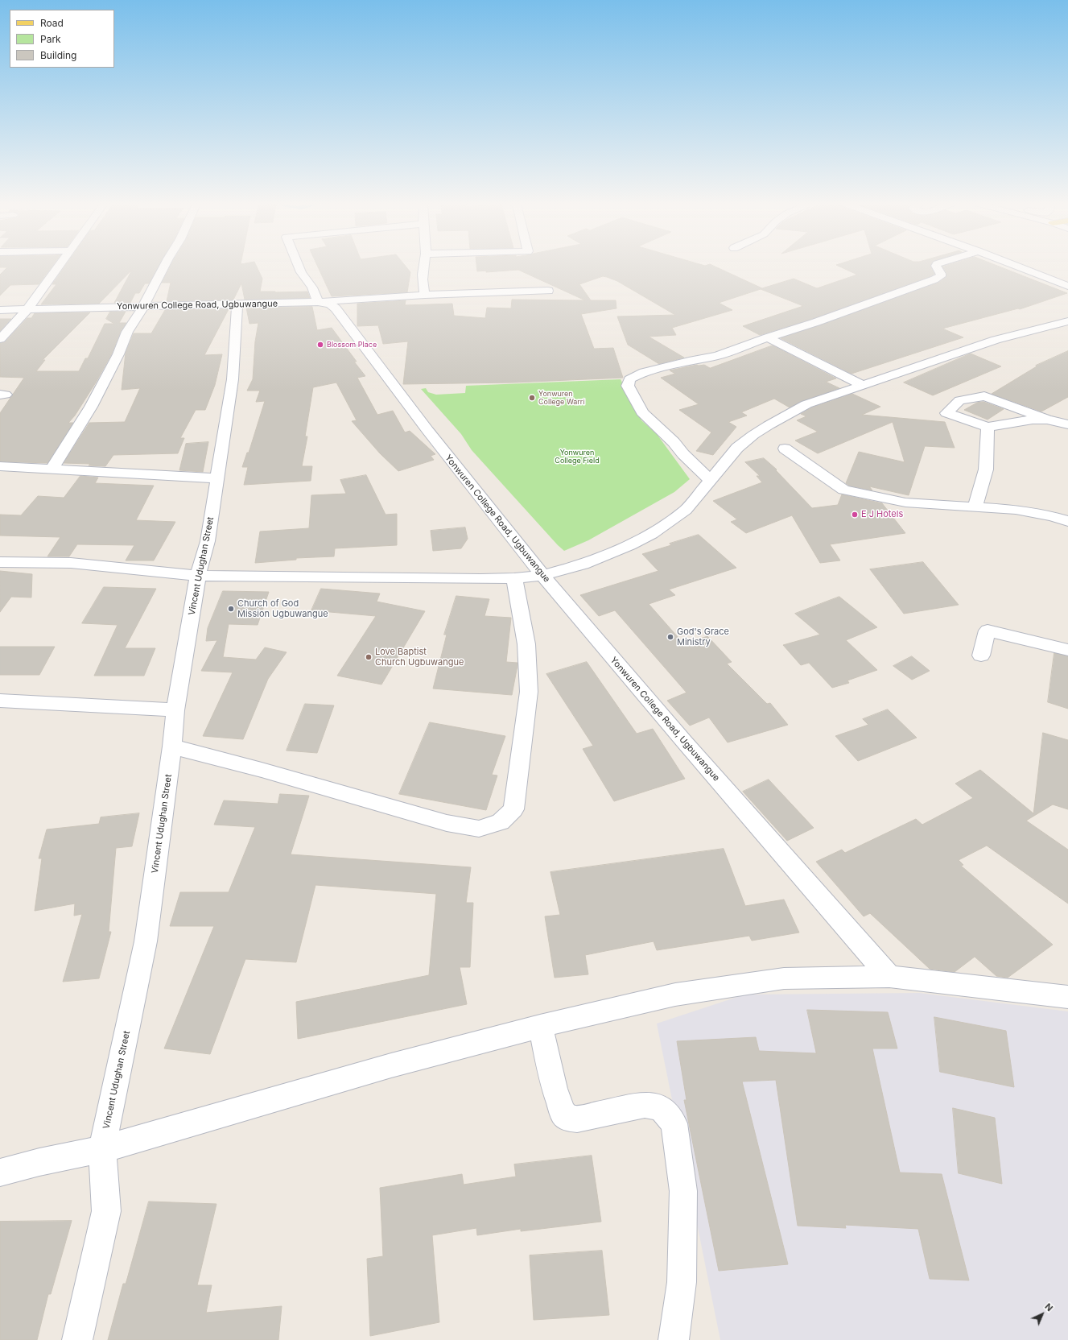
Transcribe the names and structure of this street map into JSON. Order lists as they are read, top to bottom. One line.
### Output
{"streets":{"street":["Yonwuren College Road, Ugbuwangue","Vincent Udughan Street"]},"crossings":[["Yonwuren College Road, Ugbuwangue","Vincent Udughan Street"]],"parks":["Yonwuren College Field"],"places":["Blossom Place","Yonwuren College Warri","E J Hotels","Church of God Mission Ugbuwangue","God's Grace Ministry","Love Baptist Church Ugbuwangue"],"legend":["Road","Park","Building"],"north":"top right"}
